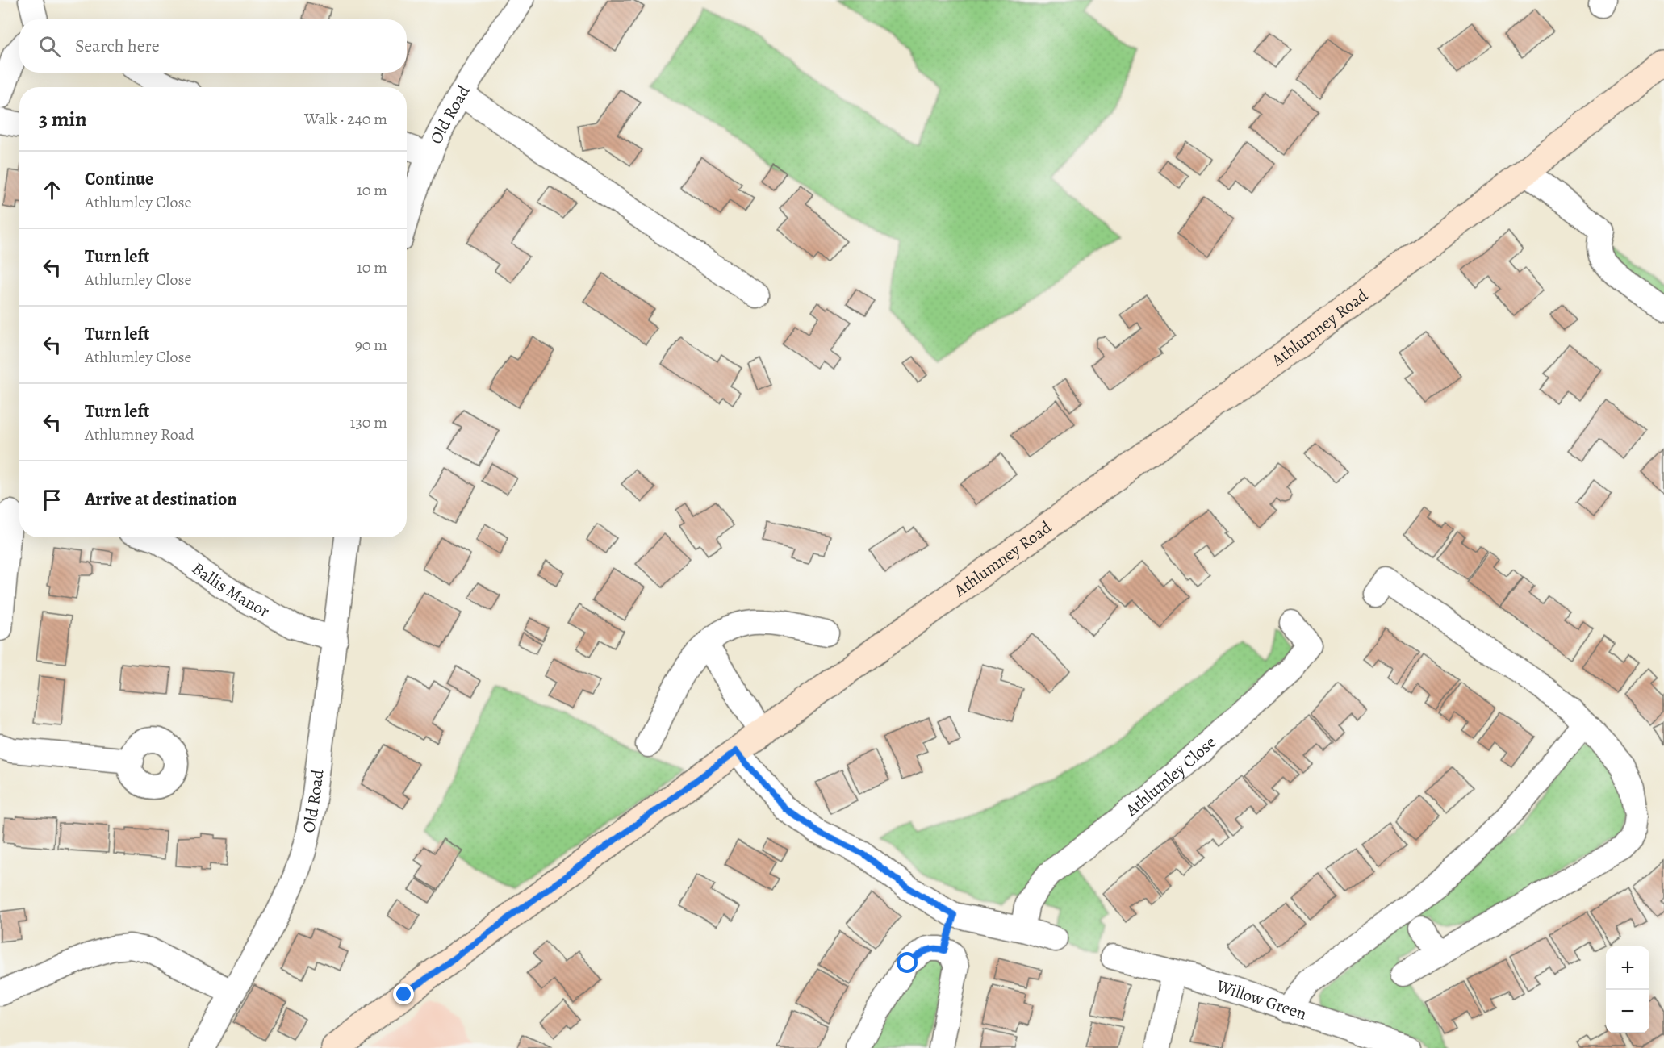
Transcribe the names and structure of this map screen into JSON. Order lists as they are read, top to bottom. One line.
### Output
{"streets":{"main road":["Athlumney Road"],"street":["Old Road","Ballis Manor","Athlumley Close","Willow Green"]},"crossings":[["Old Road","Ballis Manor"]],"page":{"search":"Search here","heading":["3 min","Walk · 240 m"],"list":[["Continue","Athlumley Close","10 m"],["Turn left","Athlumley Close","10 m"],["Turn left","Athlumley Close","90 m"],["Turn left","Athlumney Road","130 m"],"Arrive at destination"],"map_buttons":["+","−"]}}
